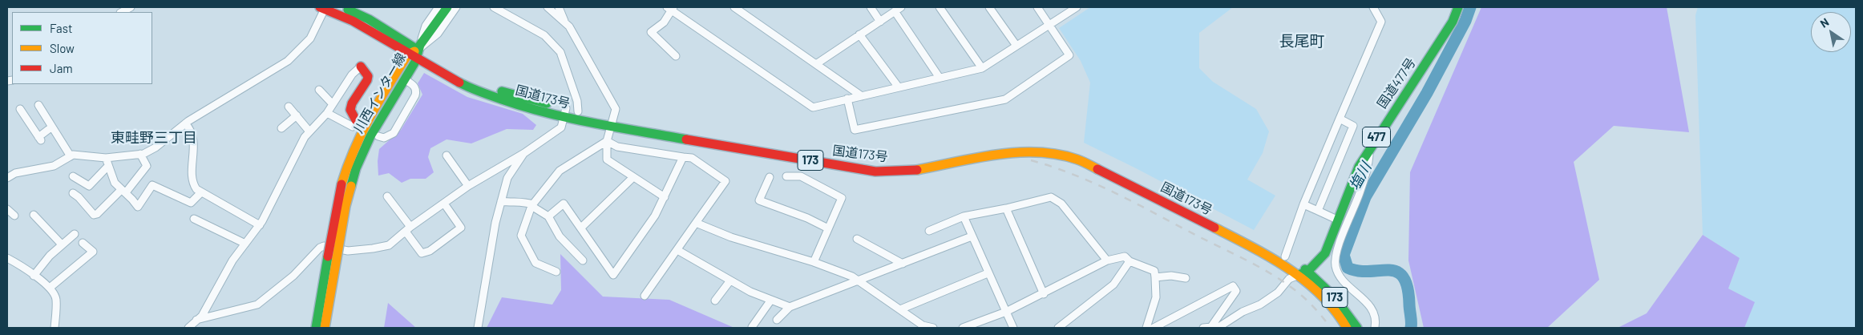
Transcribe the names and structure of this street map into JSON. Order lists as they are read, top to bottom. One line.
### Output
{"streets":{"main road":["国道477号","川西インター線","国道173号","477","173"]},"crossings":[["国道477号","国道173号"],["川西インター線","国道173号"]],"districts":["長尾町","東畦野三丁目"],"water":["塩川"],"legend":["Fast","Slow","Jam"],"north":"top left"}
